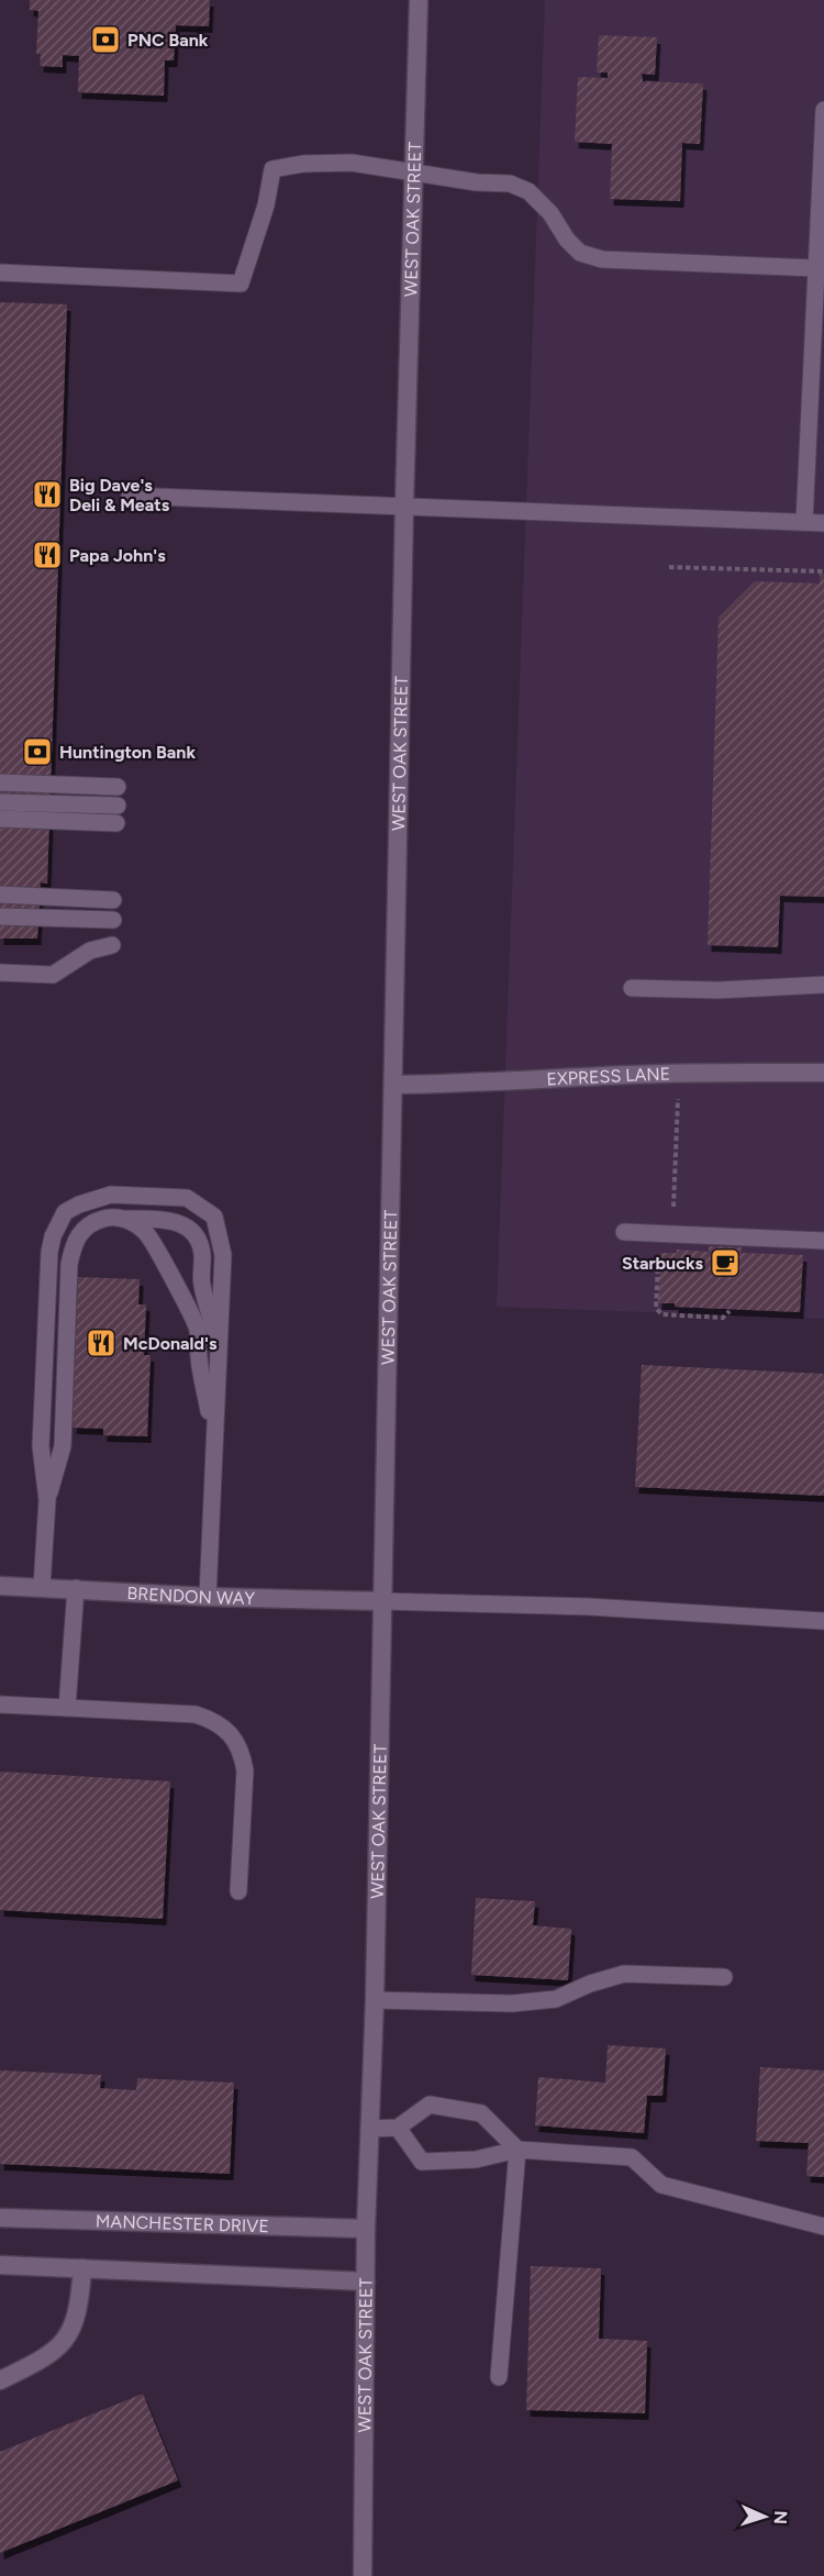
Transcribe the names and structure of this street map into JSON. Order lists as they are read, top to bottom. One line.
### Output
{"streets":{"main road":["WEST OAK STREET","EXPRESS LANE","BRENDON WAY","MANCHESTER DRIVE"]},"crossings":[["WEST OAK STREET","EXPRESS LANE"],["WEST OAK STREET","BRENDON WAY"],["WEST OAK STREET","MANCHESTER DRIVE"]],"places":{"bank":["PNC Bank","Huntington Bank"],"restaurant":["Big Dave's Deli & Meats","Papa John's","McDonald's"],"cafe":["Starbucks"]},"north":"right"}
